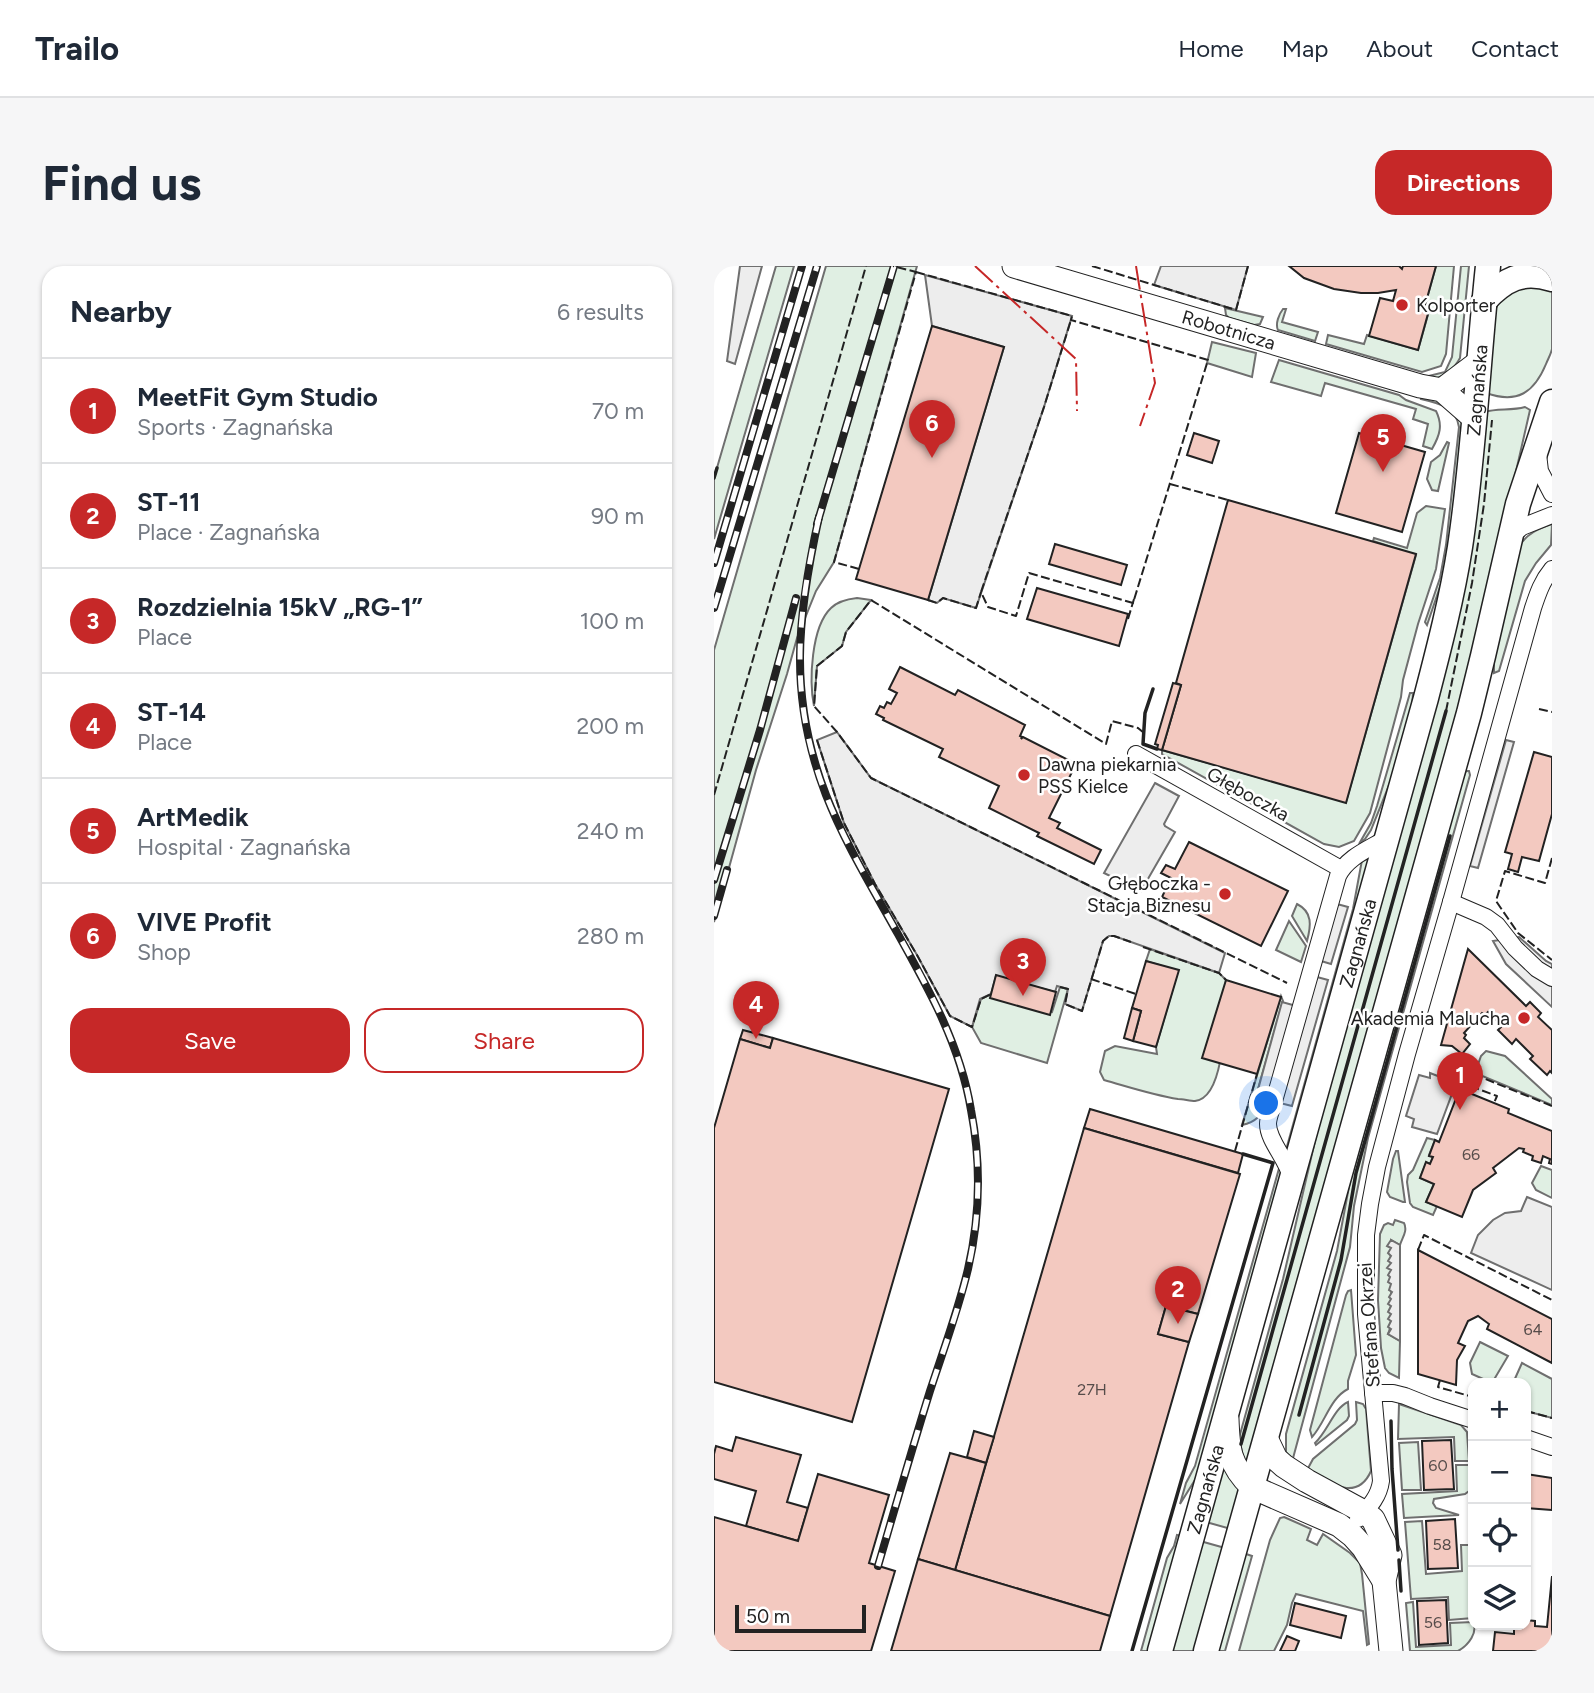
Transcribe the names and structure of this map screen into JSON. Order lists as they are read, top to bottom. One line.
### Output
{"streets":{"main road":["Zagnańska"],"street":["Robotnicza","Głęboczka","Stefana Okrzei"]},"places":["Kolporter","Dawna piekarnia PSS Kielce","Głęboczka - Stacja Biznesu","Akademia Malucha"],"house_numbers":["66","64","27H","60","58","56"],"scale_bar":"50 m","page":{"header":"Trailo","nav":["Home","Map","About","Contact"],"buttons":["Directions",["Save","Share"]],"title":"Find us","heading":["Nearby","6 results"],"list":[{"mark":"1","name":"MeetFit Gym Studio","note":"Sports · Zagnańska","value":"70 m"},{"mark":"2","name":"ST-11","note":"Place · Zagnańska","value":"90 m"},{"mark":"3","name":"Rozdzielnia 15kV „RG-1”","note":"Place","value":"100 m"},{"mark":"4","name":"ST-14","note":"Place","value":"200 m"},{"mark":"5","name":"ArtMedik","note":"Hospital · Zagnańska","value":"240 m"},{"mark":"6","name":"VIVE Profit","note":"Shop","value":"280 m"}],"pins":["6","5","3","4","1","2"],"map_buttons":["+","−"],"scale":"50 m"}}
